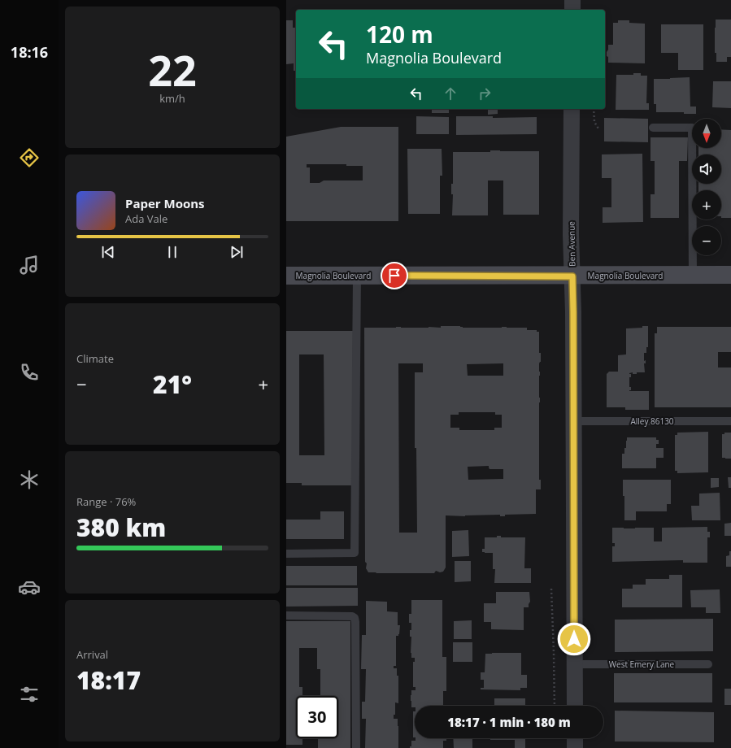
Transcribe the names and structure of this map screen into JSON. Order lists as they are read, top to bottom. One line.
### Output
{"streets":{"main road":["Magnolia Boulevard"],"street":["Ben Avenue"],"lane":["Alley 86130","West Emery Lane"]},"crossings":[["Ben Avenue","Magnolia Boulevard"],["Ben Avenue","Alley 86130"],["Ben Avenue","West Emery Lane"]],"north":"bottom","page":{"tabs":"18:16","tile":[["22","km/h"],"Climate",["Range · 76%","380 km"],["Arrival","18:17"]],"turn":["120 m","Magnolia Boulevard"],"map_buttons":["+","−"],"song":["Paper Moons","Ada Vale"],"heat":["−","21°","+"],"limit":"30","trip":"18:17 · 1 min · 180 m"}}
